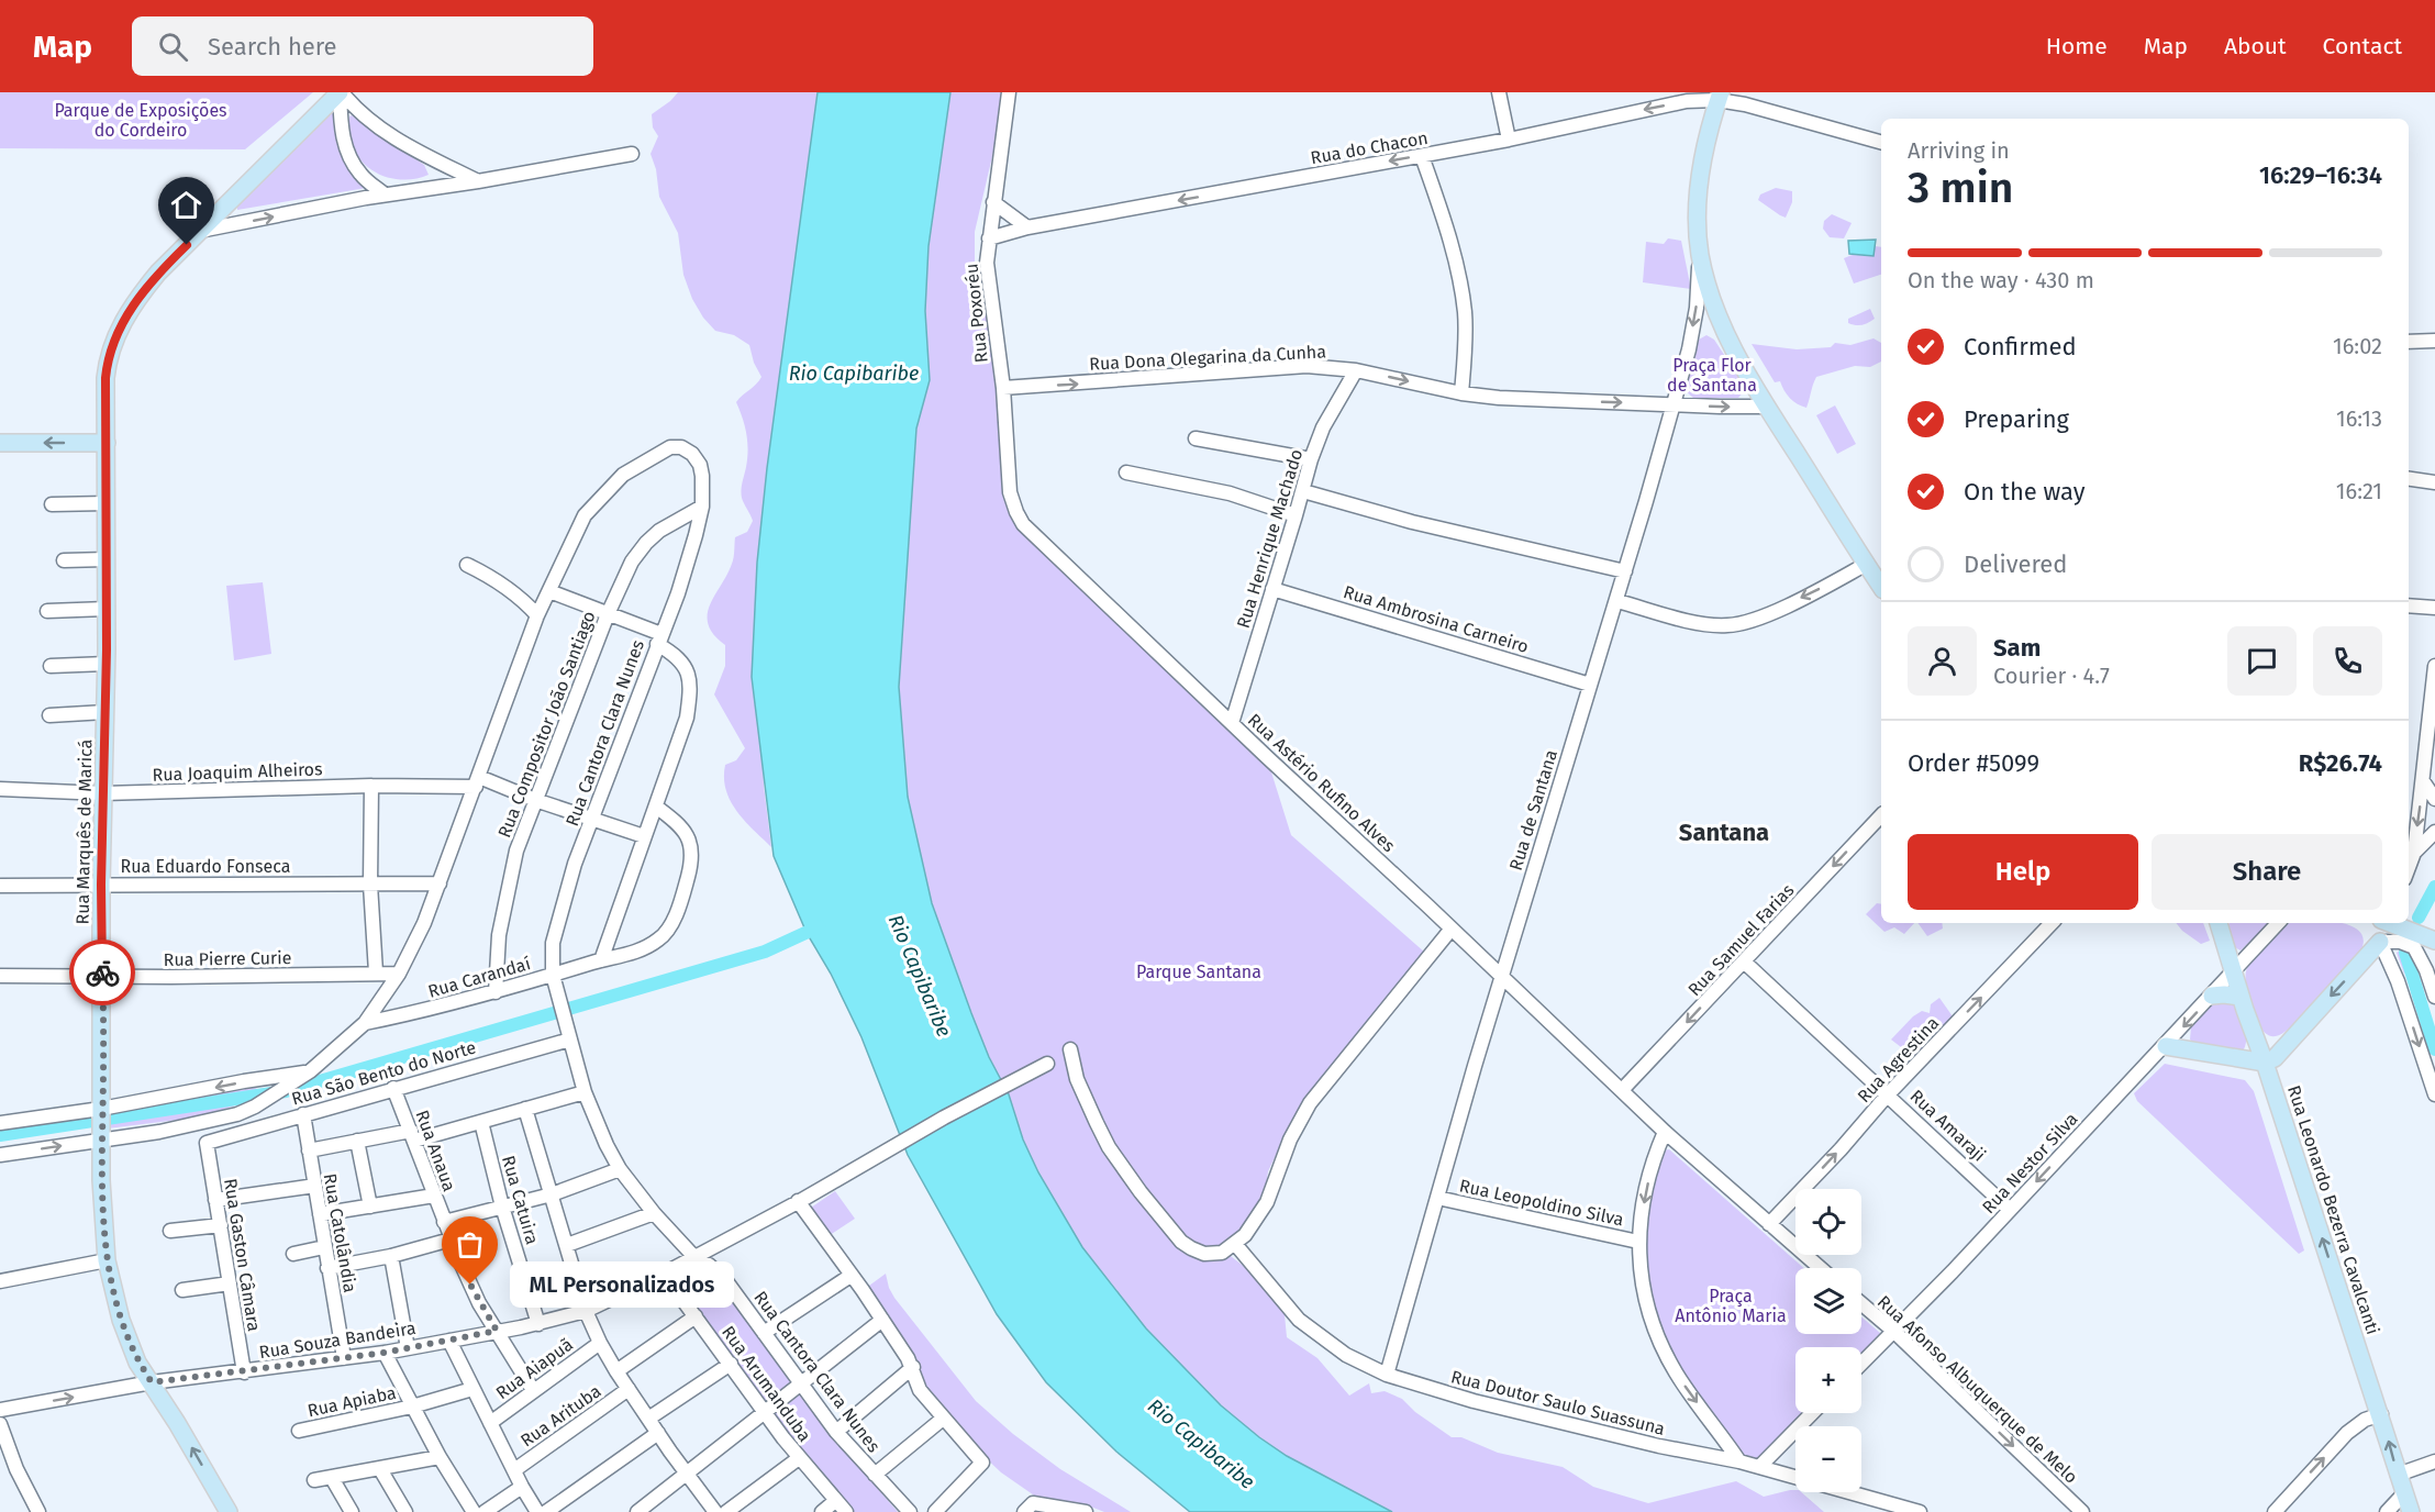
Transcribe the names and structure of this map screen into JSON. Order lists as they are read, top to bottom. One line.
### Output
{"streets":{"main road":["Rua Marquês de Maricá","Rua Leonardo Bezerra Cavalcanti"],"street":["Rua do Chacon","Rua Poxoréu","Rua Dona Olegarina da Cunha","Rua Henrique Machado","Rua Ambrosina Carneiro","Rua Compositor João Santiago","Rua Cantora Clara Nunes","Rua Joaquim Alheiros","Rua Astério Rufino Alves","Rua de Santana","Rua Eduardo Fonseca","Rua Samuel Farias","Rua Pierre Curie","Rua Carandaí","Rua Agrestina","Rua São Bento do Norte","Rua Amaraji","Rua Anaua","Rua Nestor Silva","Rua Catuira","Rua Leopoldino Silva","Rua Catolândia","Rua Gaston Câmara","Rua Souza Bandeira","Rua Aiapuã","Rua Arumanduba","Rua Afonso Albuquerque de Melo","Rua Apiaba","Rua Doutor Saulo Suassuna","Rua Arituba"]},"crossings":[["Rua do Chacon","Rua Poxoréu"],["Rua Poxoréu","Rua Dona Olegarina da Cunha"],["Rua Poxoréu","Rua Astério Rufino Alves"],["Rua Dona Olegarina da Cunha","Rua Henrique Machado"],["Rua Dona Olegarina da Cunha","Rua de Santana"],["Rua Henrique Machado","Rua Ambrosina Carneiro"],["Rua Henrique Machado","Rua Astério Rufino Alves"],["Rua Ambrosina Carneiro","Rua de Santana"],["Rua Compositor João Santiago","Rua Cantora Clara Nunes"],["Rua Compositor João Santiago","Rua Carandaí"],["Rua Cantora Clara Nunes","Rua Joaquim Alheiros"],["Rua Cantora Clara Nunes","Rua Marquês de Maricá"],["Rua Cantora Clara Nunes","Rua Eduardo Fonseca"],["Rua Cantora Clara Nunes","Rua Pierre Curie"],["Rua Cantora Clara Nunes","Rua Carandaí"],["Rua Cantora Clara Nunes","Rua São Bento do Norte"],["Rua Cantora Clara Nunes","Rua Souza Bandeira"],["Rua Joaquim Alheiros","Rua Marquês de Maricá"],["Rua Astério Rufino Alves","Rua de Santana"],["Rua Astério Rufino Alves","Rua Samuel Farias"],["Rua de Santana","Rua Leopoldino Silva"],["Rua de Santana","Rua Doutor Saulo Suassuna"],["Rua Marquês de Maricá","Rua Eduardo Fonseca"],["Rua Marquês de Maricá","Rua Pierre Curie"],["Rua Marquês de Maricá","Rua Souza Bandeira"],["Rua Samuel Farias","Rua Amaraji"],["Rua Agrestina","Rua Amaraji"],["Rua São Bento do Norte","Rua Anaua"],["Rua São Bento do Norte","Rua Catolândia"],["Rua São Bento do Norte","Rua Gaston Câmara"],["Rua Amaraji","Rua Nestor Silva"],["Rua Anaua","Rua Souza Bandeira"],["Rua Anaua","Rua Aiapuã"],["Rua Nestor Silva","Rua Leonardo Bezerra Cavalcanti"],["Rua Nestor Silva","Rua Afonso Albuquerque de Melo"],["Rua Catuira","Rua Souza Bandeira"],["Rua Catolândia","Rua Souza Bandeira"],["Rua Gaston Câmara","Rua Souza Bandeira"],["Rua Souza Bandeira","Rua Arumanduba"]],"one_way":["Rua do Chacon","Rua Dona Olegarina da Cunha","Rua Samuel Farias","Rua Agrestina","Rua Nestor Silva","Rua Leonardo Bezerra Cavalcanti","Rua Afonso Albuquerque de Melo"],"districts":["Santana"],"water":["Rio Capibaribe"],"parks":["Parque de Exposições do Cordeiro","Praça Flor de Santana","Parque Santana","Praça Antônio Maria"],"places":["ML Personalizados"],"page":{"header":"Map","search":"Search here","nav":["Home","Map","About","Contact"],"heading":["3 min","Arriving in","16:29–16:34"],"panel":["Sam","Courier · 4.7","Order #5099","R$26.74"],"bar":"On the way · 430 m","list":[["Confirmed","16:02"],["Preparing","16:13"],["On the way","16:21"],"Delivered"],"buttons":["Help","Share"],"map_buttons":["+","−"],"bubble":"ML Personalizados"}}
